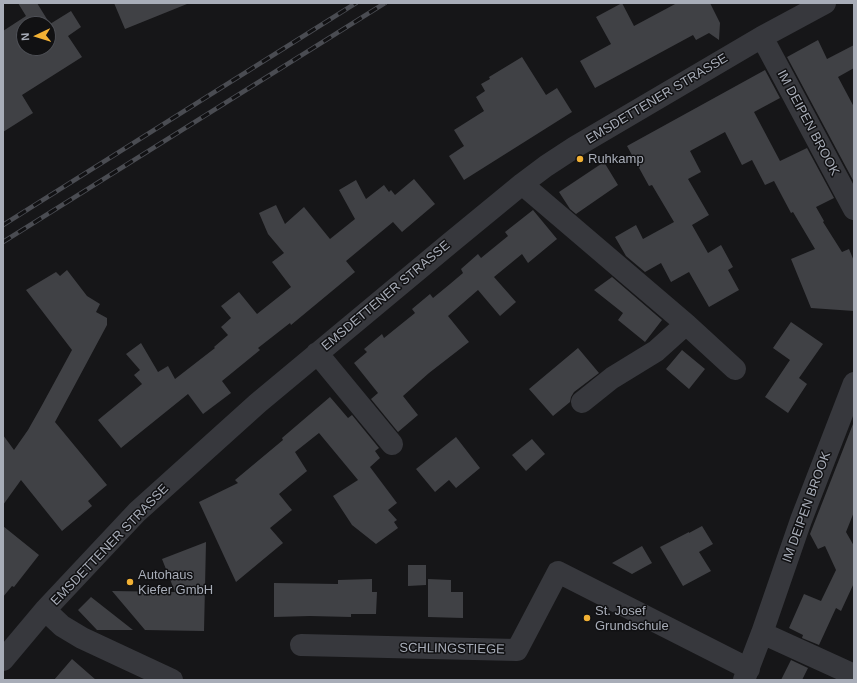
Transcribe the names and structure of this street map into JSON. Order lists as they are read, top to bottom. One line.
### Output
{"streets":{"street":["EMSDETTENER STRASSE","IM DEIPEN BROOK","SCHLINGSTIEGE"]},"crossings":[["EMSDETTENER STRASSE","IM DEIPEN BROOK"],["IM DEIPEN BROOK","SCHLINGSTIEGE"]],"places":["Ruhkamp","Autohaus Kiefer GmbH","St. Josef Grundschule"],"north":"left"}
